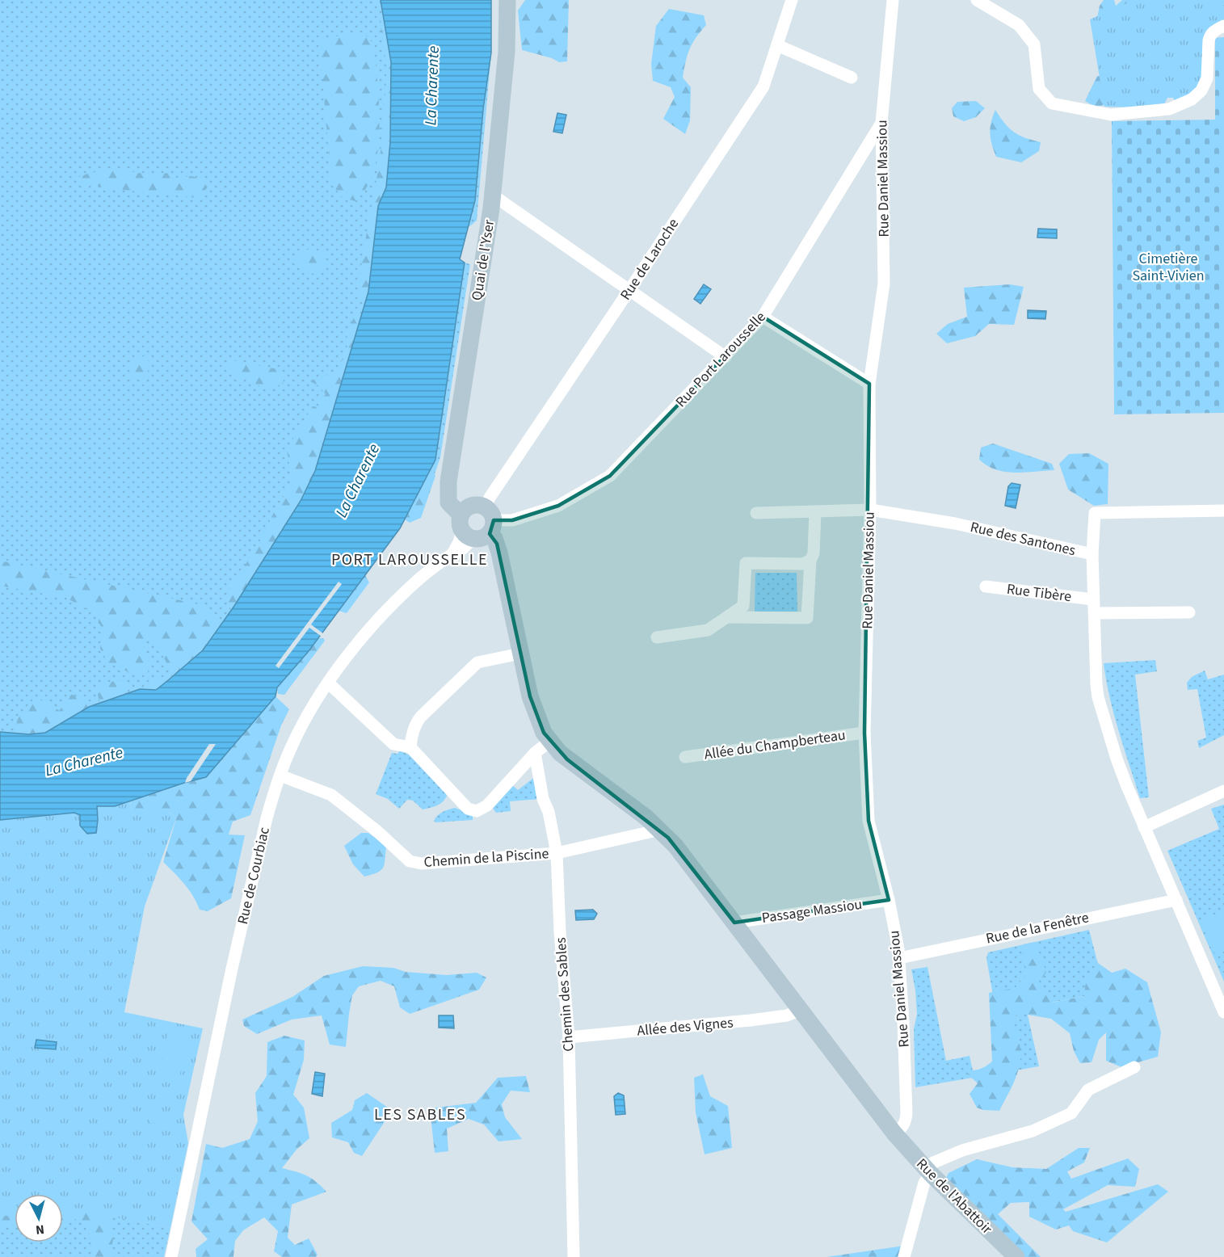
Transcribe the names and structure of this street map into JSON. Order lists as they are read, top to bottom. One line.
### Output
{"streets":{"street":["Rue Daniel Massiou","Rue de Laroche","Quai de l'Yser","Rue Port Larousselle","Rue des Santones","Rue Tibère","Allée du Champberteau","Chemin de la Piscine","Rue de Courbiac","Passage Massiou","Rue de la Fenêtre","Chemin des Sables","Allée des Vignes","Rue de l'Abattoir"]},"crossings":[["Rue Daniel Massiou","Rue Port Larousselle"],["Rue Daniel Massiou","Rue des Santones"],["Rue Daniel Massiou","Allée du Champberteau"],["Rue Daniel Massiou","Passage Massiou"],["Rue Daniel Massiou","Rue de la Fenêtre"],["Rue Daniel Massiou","Rue de l'Abattoir"],["Rue de Laroche","Rue Port Larousselle"],["Rue de Laroche","Rue de l'Abattoir"],["Quai de l'Yser","Rue de Courbiac"],["Rue Port Larousselle","Rue de l'Abattoir"],["Chemin de la Piscine","Rue de Courbiac"],["Chemin de la Piscine","Chemin des Sables"],["Chemin de la Piscine","Rue de l'Abattoir"],["Passage Massiou","Rue de l'Abattoir"],["Chemin des Sables","Allée des Vignes"],["Allée des Vignes","Rue de l'Abattoir"]],"districts":["PORT LAROUSSELLE","LES SABLES"],"water":["La Charente"],"parks":["Cimetière Saint-Vivien"],"north":"bottom"}
